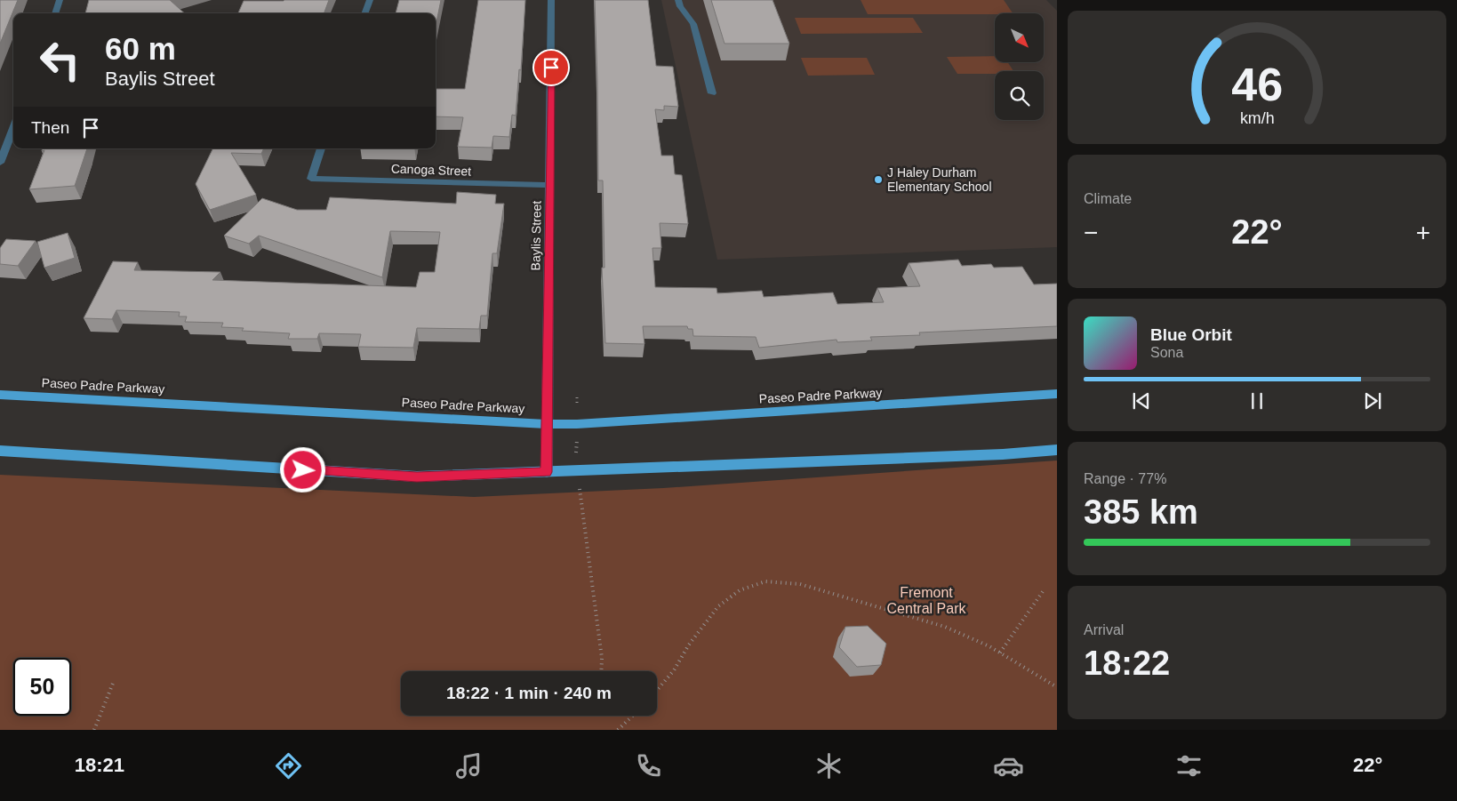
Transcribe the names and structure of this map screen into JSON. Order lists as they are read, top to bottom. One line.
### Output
{"streets":{"main road":["Paseo Padre Parkway"],"street":["Canoga Street","Baylis Street"]},"crossings":[["Canoga Street","Baylis Street"],["Baylis Street","Paseo Padre Parkway"]],"parks":["Fremont Central Park"],"places":["J Haley Durham Elementary School"],"north":"bottom right","page":{"turn":["60 m","Baylis Street"],"then":"Then","tile":["Climate",["Range · 77%","385 km"],["Arrival","18:22"]],"heat":["−","22°","+"],"song":["Blue Orbit","Sona"],"limit":"50","trip":"18:22 · 1 min · 240 m","tabs":["18:21","22°"],"gauge":["46","km/h"]}}
